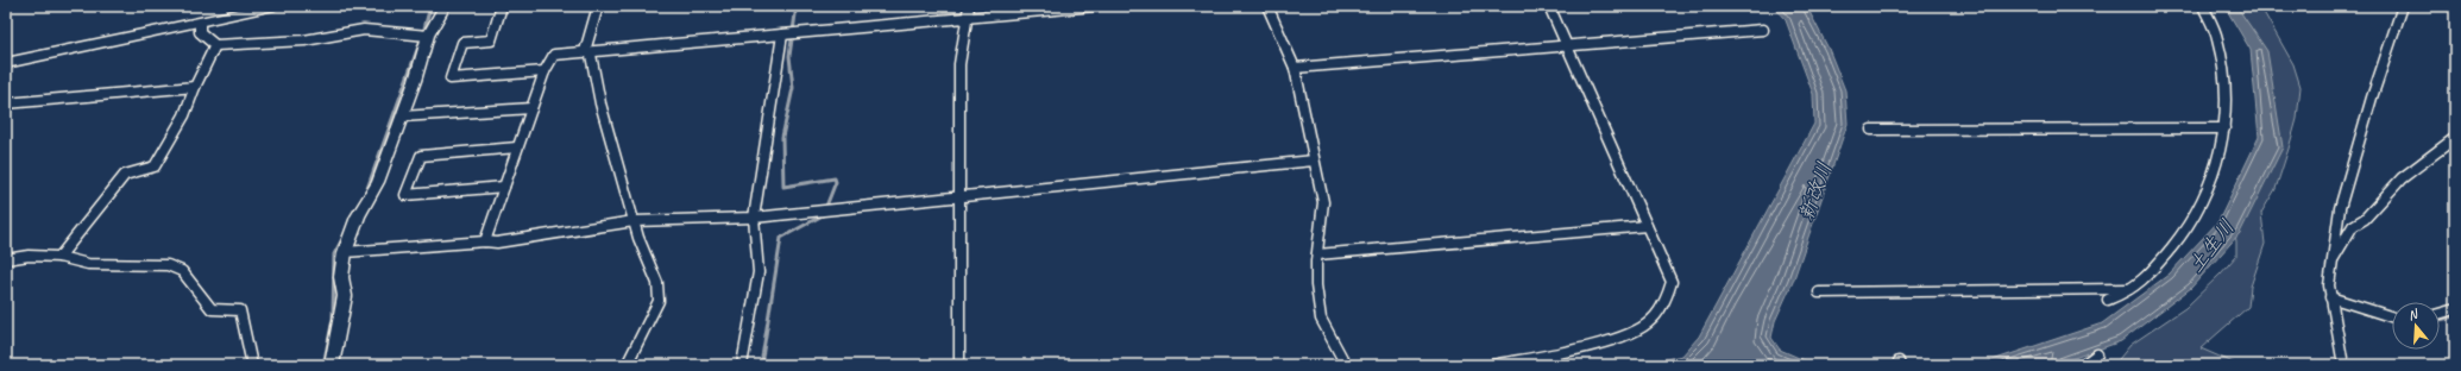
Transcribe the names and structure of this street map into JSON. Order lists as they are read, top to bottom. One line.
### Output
{"water":["新改川","土生川"],"north":"top"}
